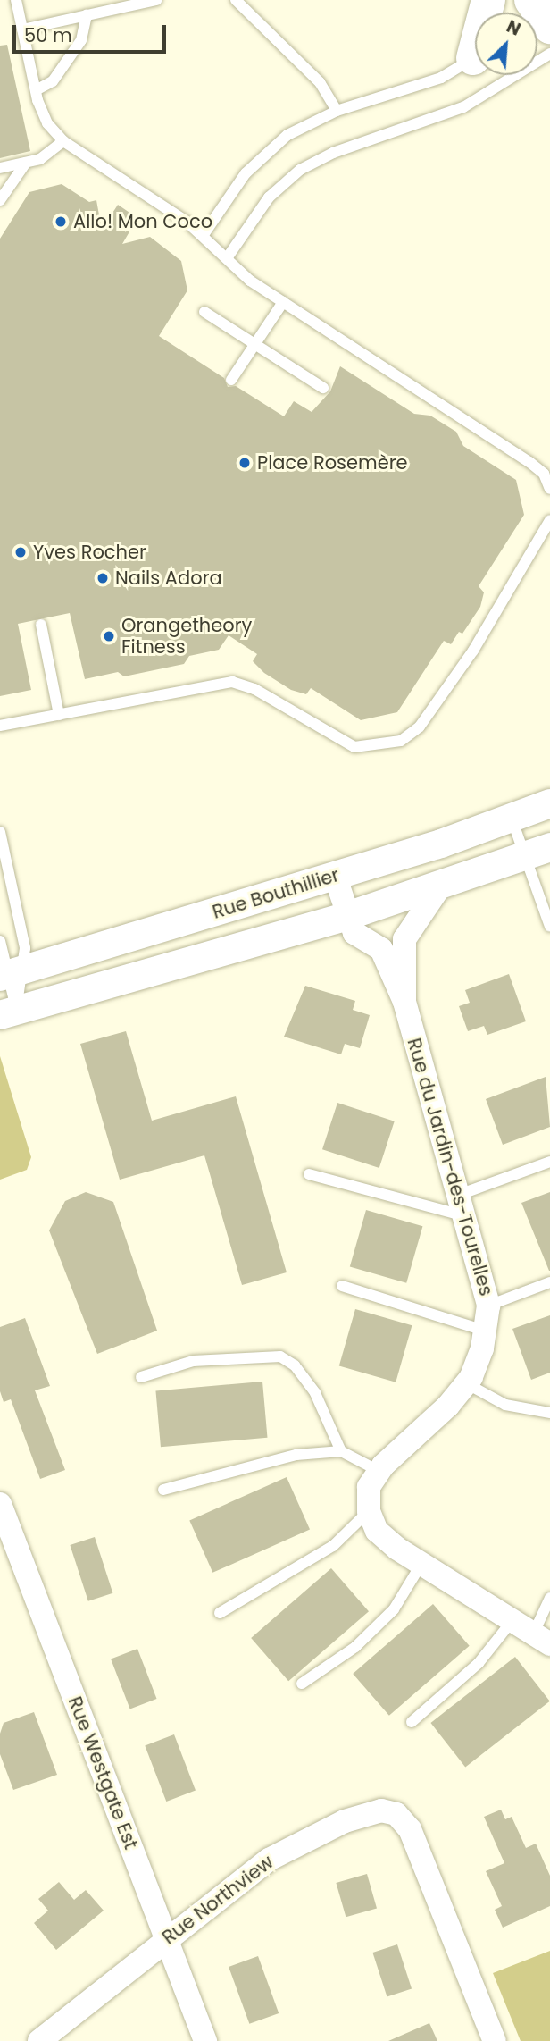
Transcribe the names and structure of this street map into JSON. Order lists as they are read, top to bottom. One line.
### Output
{"streets":{"street":["Rue Bouthillier","Rue du Jardin-des-Tourelles","Rue Westgate Est","Rue Northview"]},"crossings":[["Rue Bouthillier","Rue du Jardin-des-Tourelles"],["Rue Westgate Est","Rue Northview"]],"places":["Allo! Mon Coco","Place Rosemère","Yves Rocher","Nails Adora","Orangetheory Fitness"],"scale_bar":"50 m","north":"top right"}
